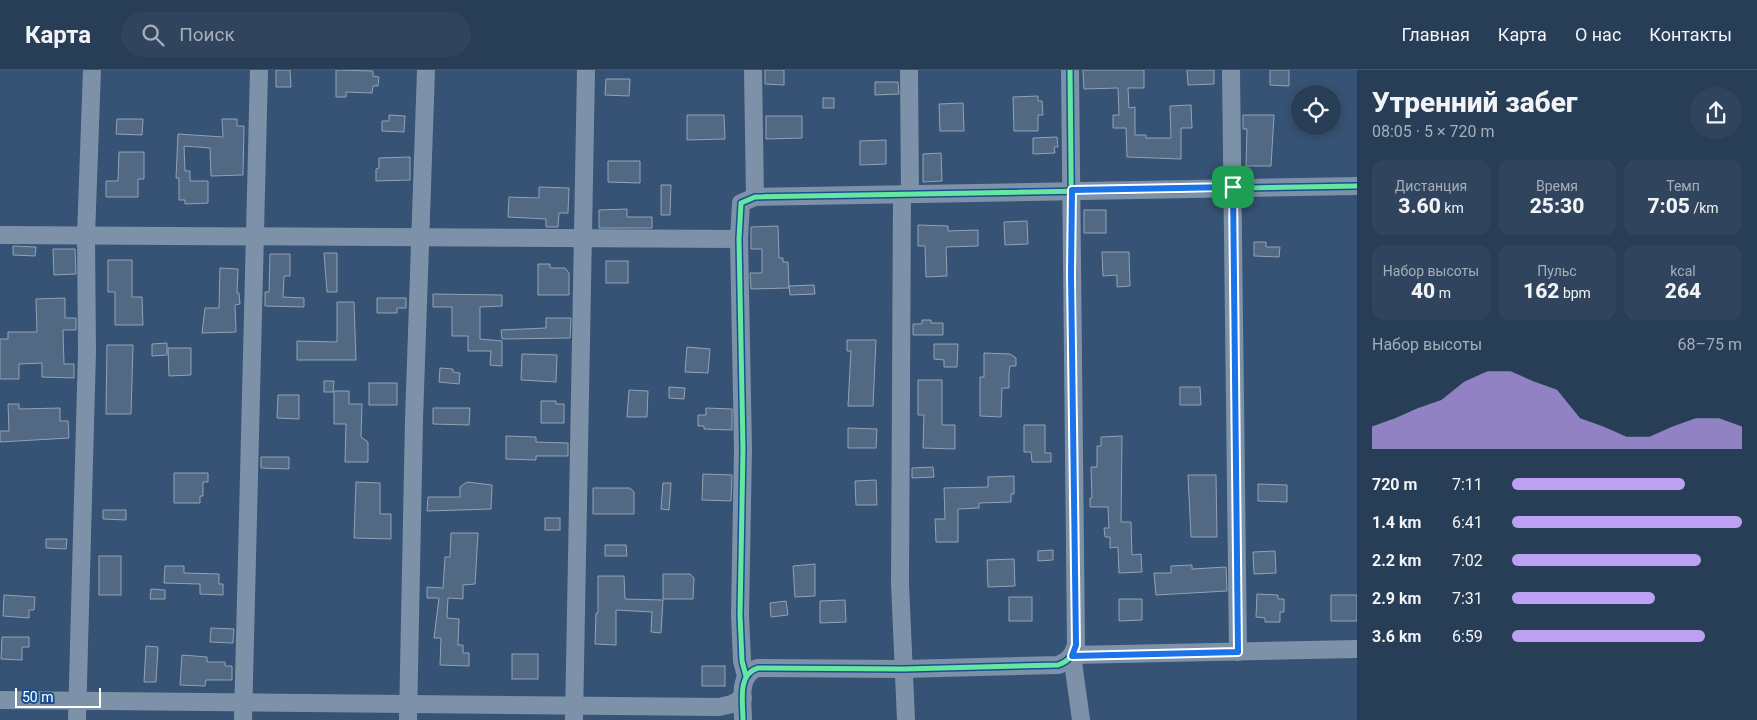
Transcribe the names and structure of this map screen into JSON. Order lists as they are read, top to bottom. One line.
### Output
{"scale_bar":"50 m","page":{"header":"Карта","search":"Поиск","nav":["Главная","Карта","О нас","Контакты"],"heading":["Утренний забег","08:05 · 5 × 720 m"],"stats":[["Дистанция","3.60 km"],["Время","25:30"],["Темп","7:05 /km"],["Набор высоты","40 m"],["Пульс","162 bpm"],["kcal","264"]],"chart":["Набор высоты","68–75 m"],"list":[{"name":"720 m","note":"7:11"},{"name":"1.4 km","note":"6:41"},{"name":"2.2 km","note":"7:02"},{"name":"2.9 km","note":"7:31"},{"name":"3.6 km","note":"6:59"}],"scale":"50 m"}}
